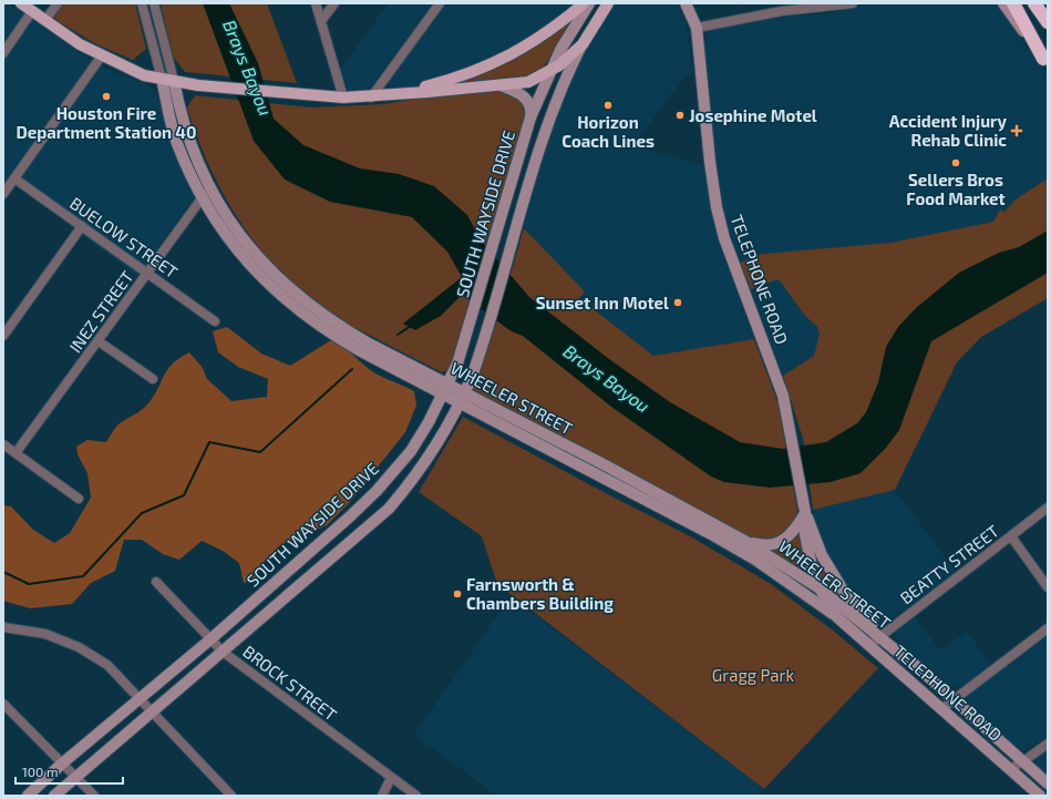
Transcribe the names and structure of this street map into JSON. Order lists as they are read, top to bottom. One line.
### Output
{"streets":{"main road":["SOUTH WAYSIDE DRIVE","TELEPHONE ROAD","WHEELER STREET"],"street":["BUELOW STREET","INEZ STREET","BEATTY STREET","BROCK STREET"]},"crossings":[["SOUTH WAYSIDE DRIVE","WHEELER STREET"],["SOUTH WAYSIDE DRIVE","BROCK STREET"],["BUELOW STREET","INEZ STREET"],["TELEPHONE ROAD","WHEELER STREET"],["TELEPHONE ROAD","BEATTY STREET"],["INEZ STREET","WHEELER STREET"],["WHEELER STREET","BEATTY STREET"]],"water":["Brays Bayou"],"parks":["Gragg Park"],"places":{"other":["Houston Fire Department Station 40","Horizon Coach Lines","Josephine Motel","Sellers Bros Food Market","Sunset Inn Motel","Farnsworth & Chambers Building"],"health":["Accident Injury Rehab Clinic"]},"scale_bar":"100 m"}
